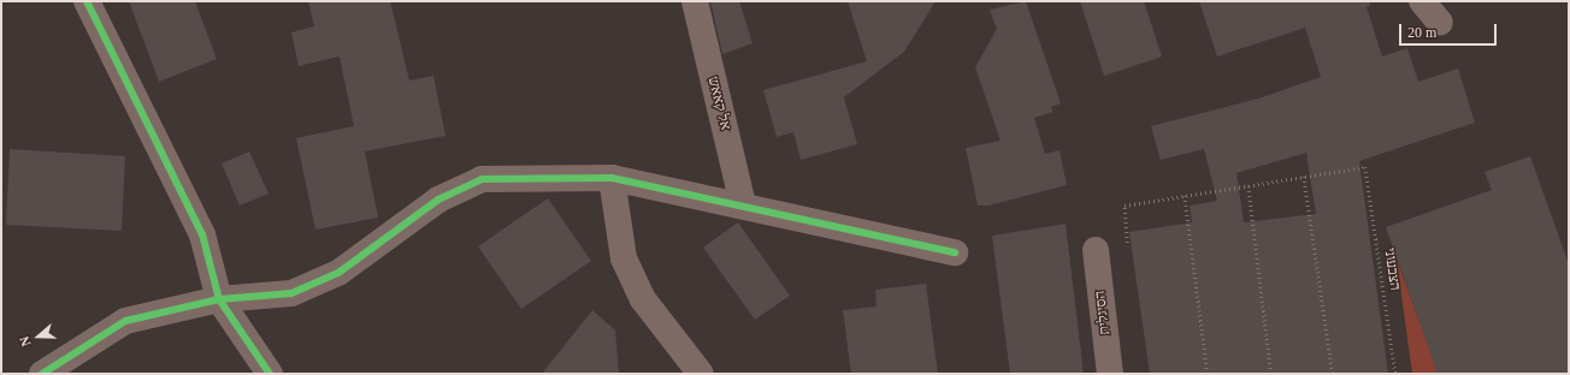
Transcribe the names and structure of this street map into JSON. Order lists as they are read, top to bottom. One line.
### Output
{"streets":{"street":["אל קאאש","הסיגלית"],"path":["הצבעוני"]},"scale_bar":"20 m","north":"left"}
